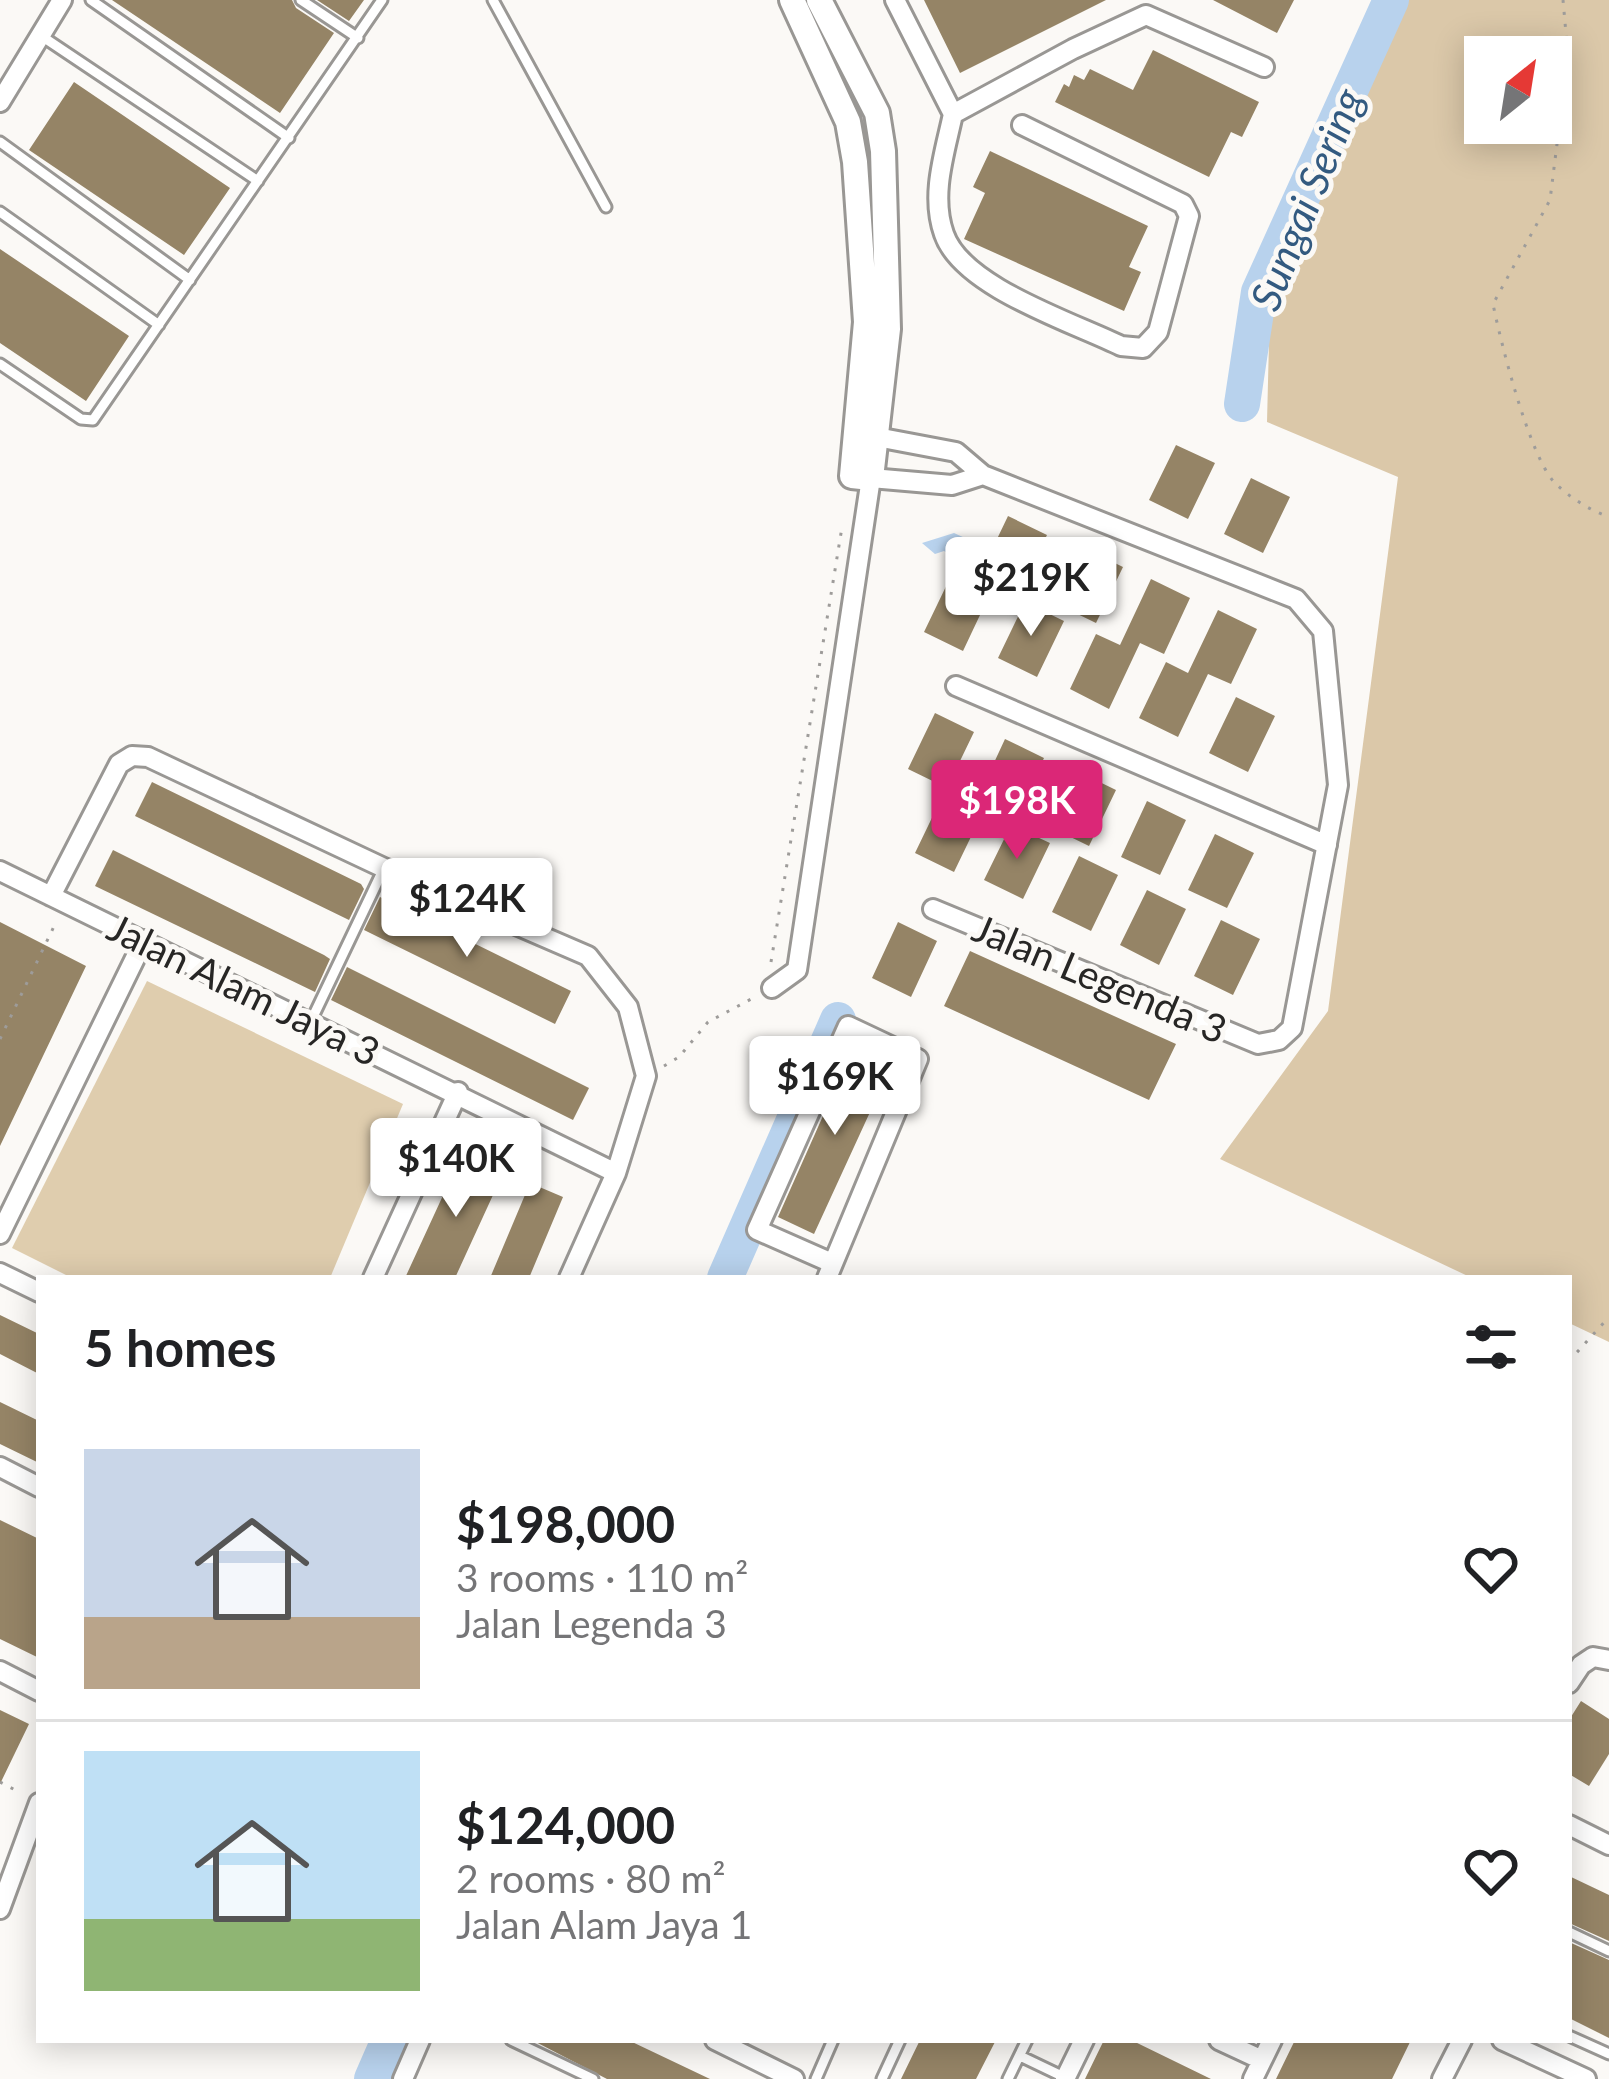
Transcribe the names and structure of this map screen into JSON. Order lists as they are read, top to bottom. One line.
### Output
{"streets":{"street":["Jalan Legenda 3","Jalan Alam Jaya 3"]},"water":["Sungai Sering"],"north":"top right","page":{"price":["$219K","$198K","$124K","$169K","$140K"],"heading":"5 homes","list":[{"name":"$198,000","note":"3 rooms · 110 m² · Jalan Legenda 3"},{"name":"$124,000","note":"2 rooms · 80 m² · Jalan Alam Jaya 1"}]}}
